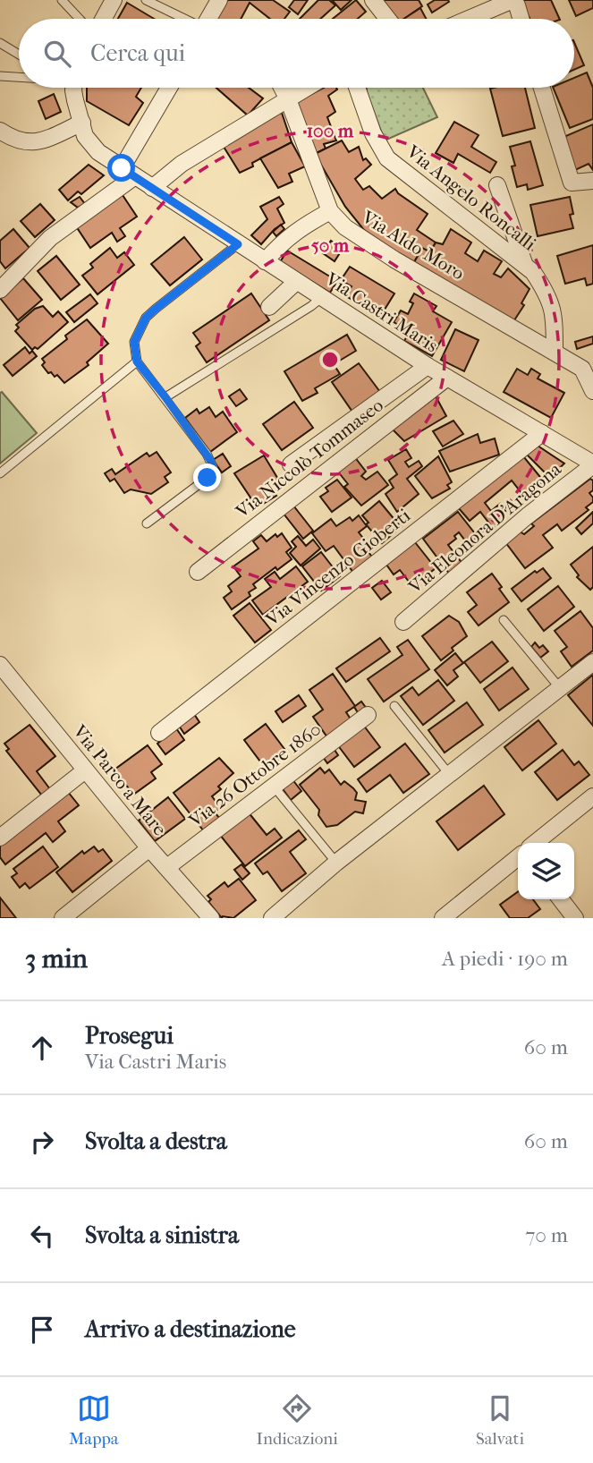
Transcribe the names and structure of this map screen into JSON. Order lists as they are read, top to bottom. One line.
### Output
{"streets":{"street":["Via Angelo Roncalli","Via Aldo Moro","Via Castri Maris","Via Niccolò Tommaseo","Via Eleonora D'Aragona","Via Vincenzo Gioberti","Via 26 Ottobre 1860","Via Parco a Mare"]},"crossings":[["Via Angelo Roncalli","Via Aldo Moro"],["Via Castri Maris","Via Niccolò Tommaseo"],["Via Castri Maris","Via Eleonora D'Aragona"],["Via Castri Maris","Via Vincenzo Gioberti"],["Via 26 Ottobre 1860","Via Parco a Mare"]],"page":{"search":"Cerca qui","heading":["3 min","A piedi · 190 m"],"list":[["Prosegui","Via Castri Maris","60 m"],["Svolta a destra","60 m"],["Svolta a sinistra","70 m"],"Arrivo a destinazione"],"nav":["Mappa","Indicazioni","Salvati"]},"rings":["100 m","50 m"]}
